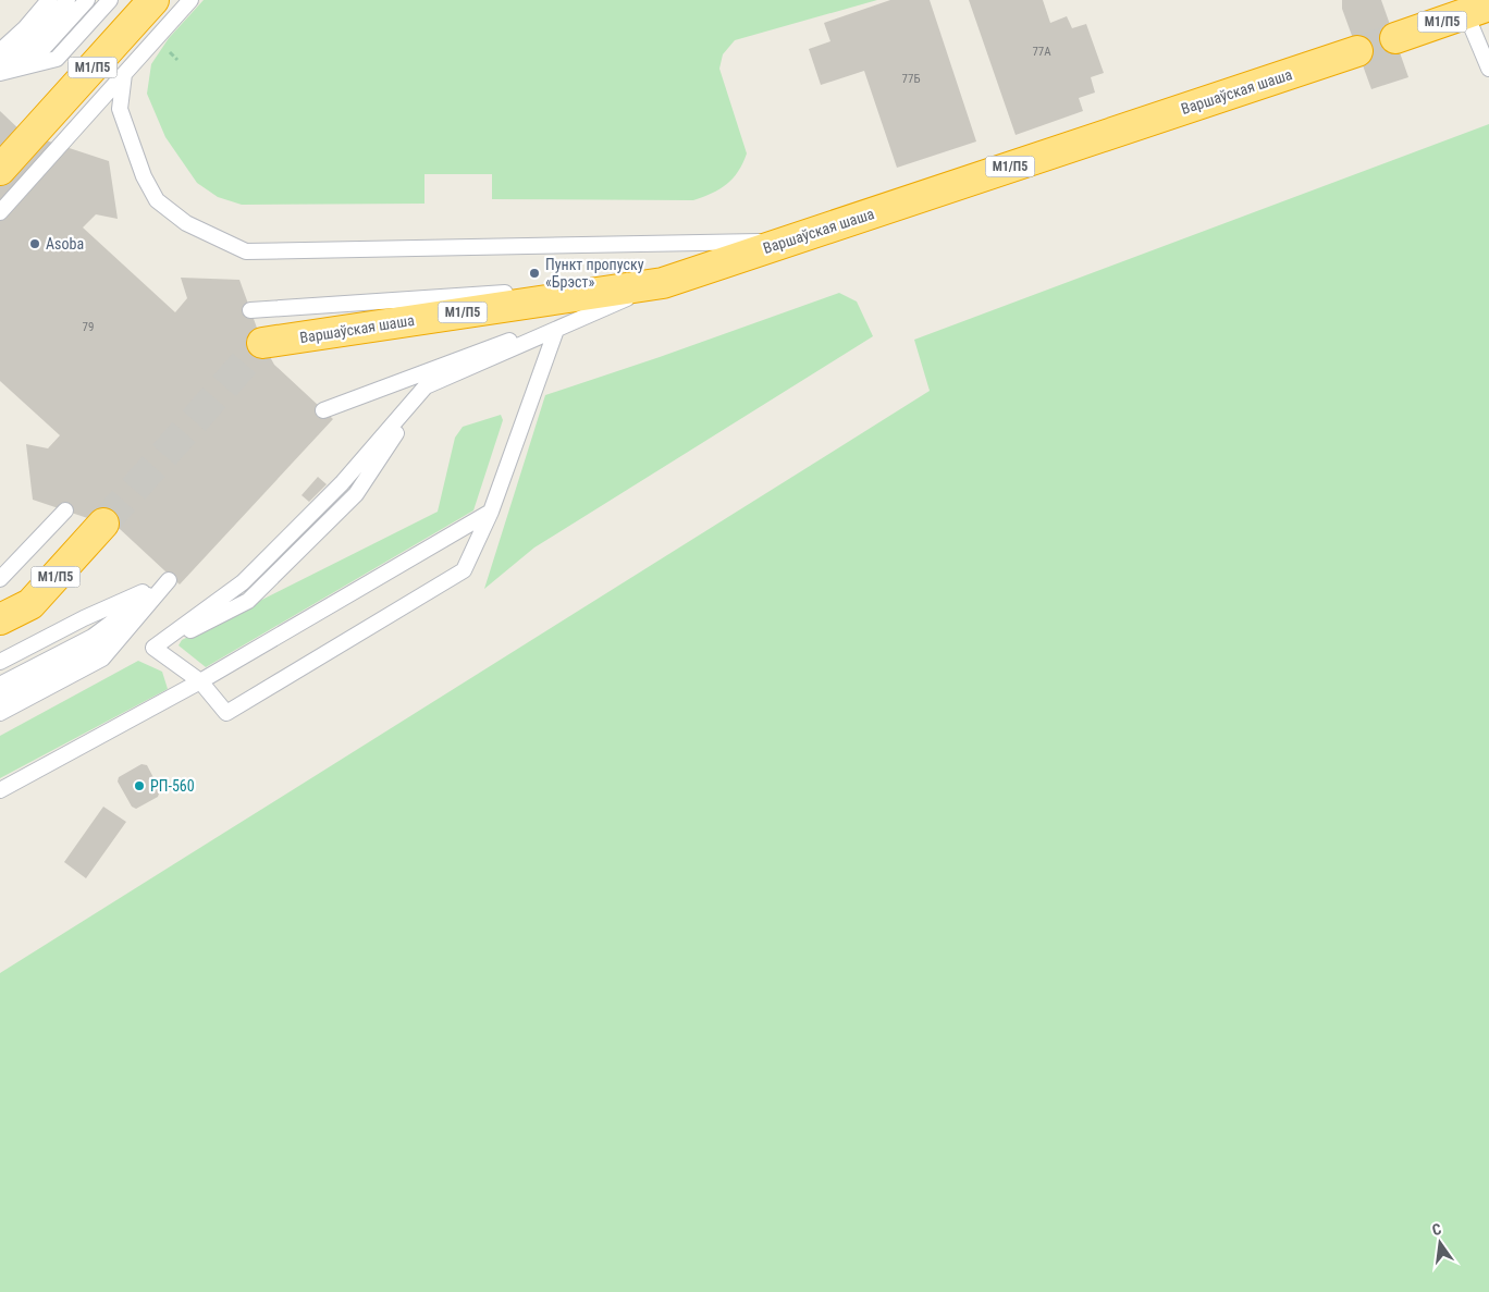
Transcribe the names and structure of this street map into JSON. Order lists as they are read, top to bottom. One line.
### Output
{"streets":{"highway":["М1/П5","Варшаўская шаша"]},"places":["Asoba","Пункт пропуску «Брэст»","РП-560"],"house_numbers":["77А","77Б","79"],"north":"top"}
